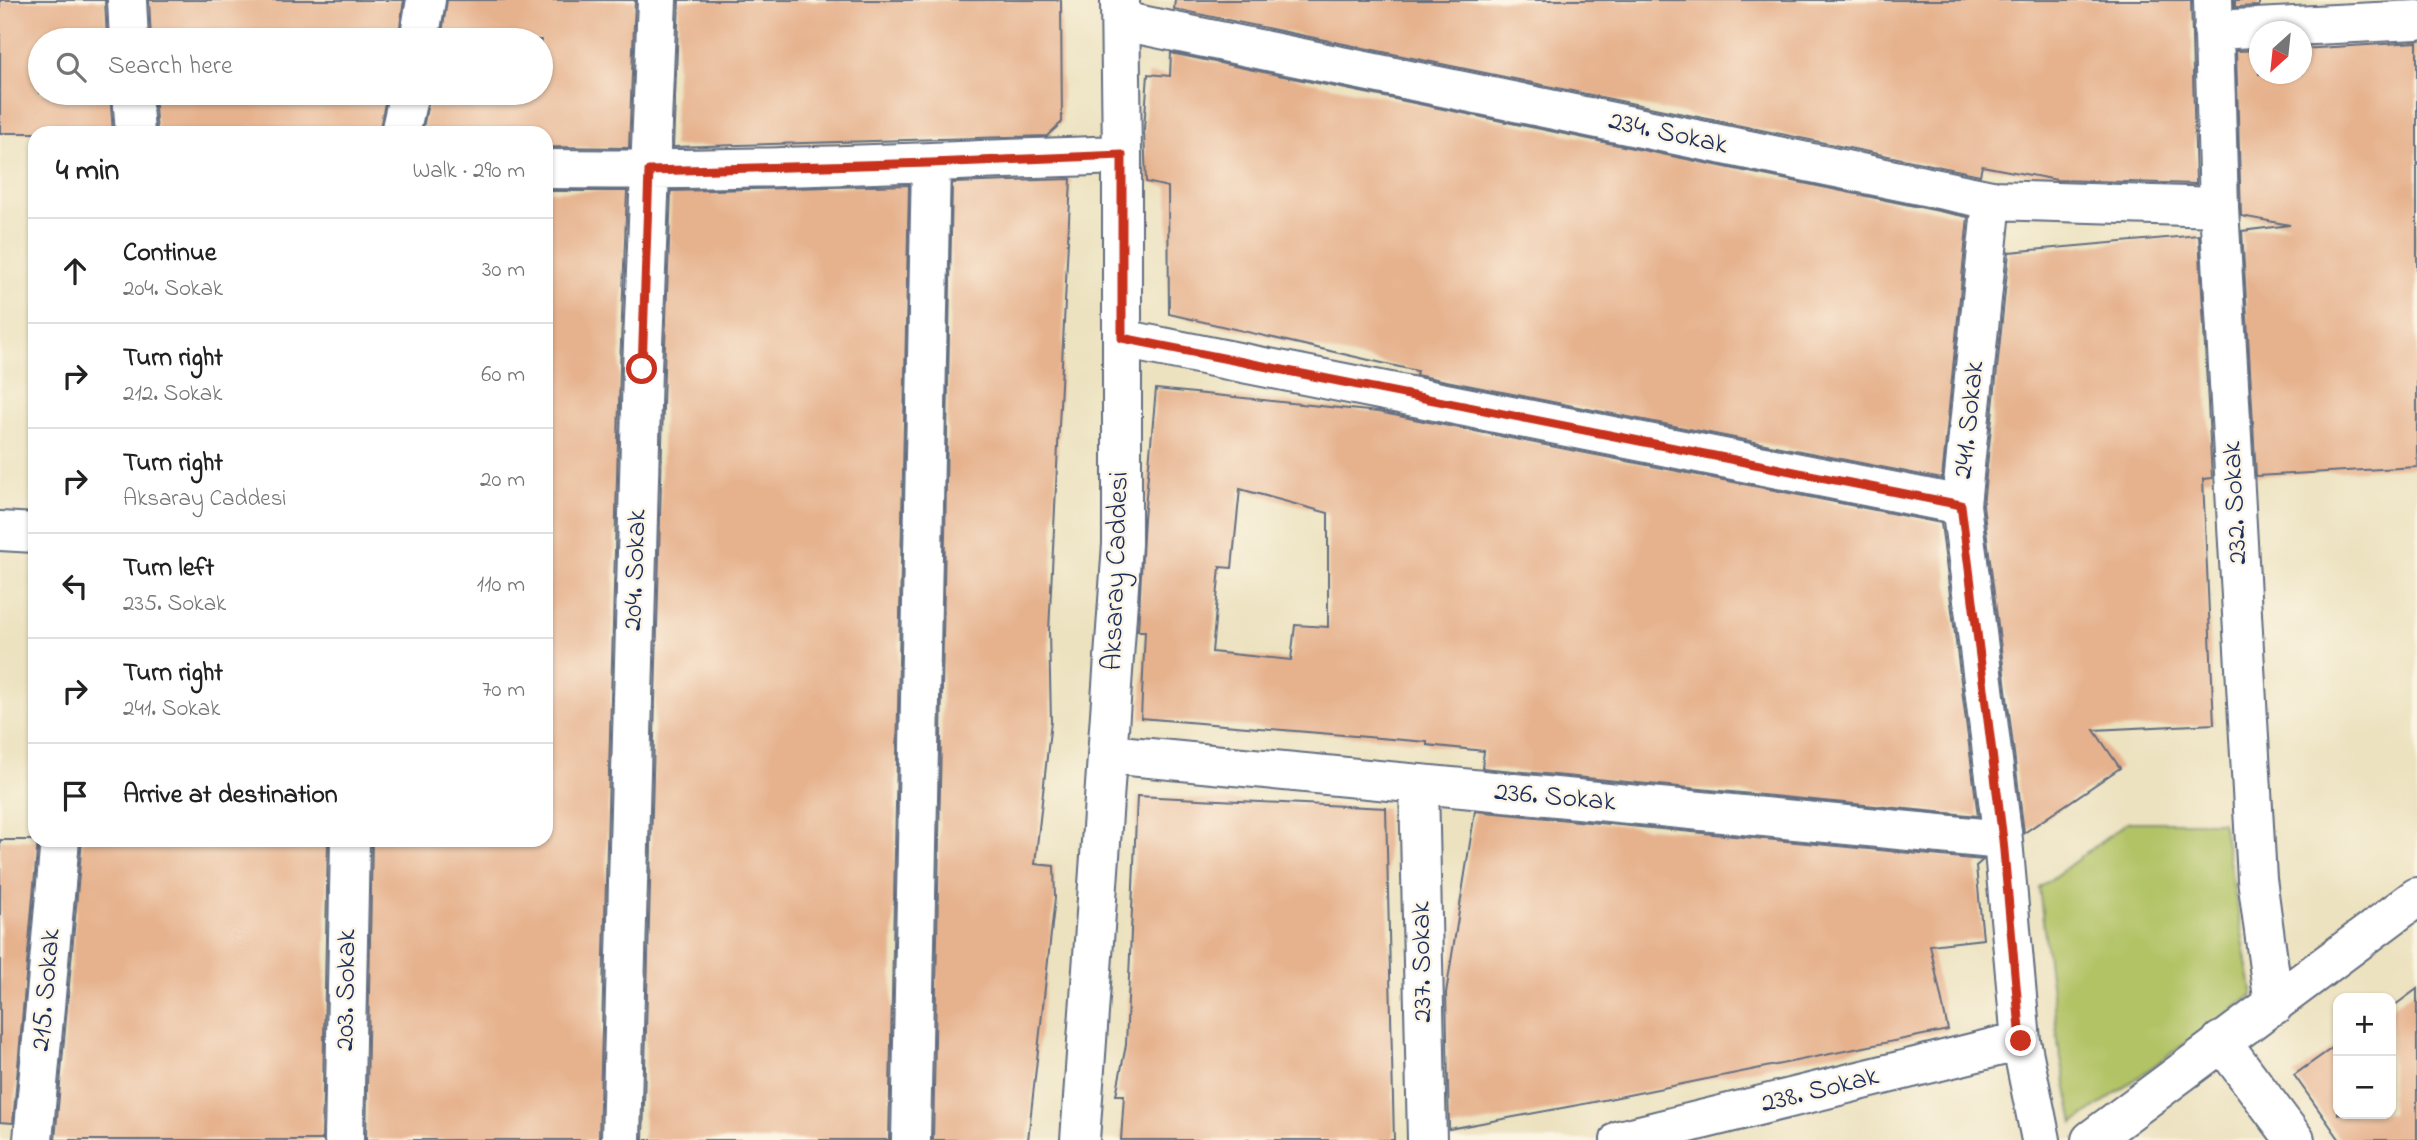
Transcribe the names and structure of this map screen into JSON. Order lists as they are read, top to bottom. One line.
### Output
{"streets":{"street":["234. Sokak","241. Sokak","232. Sokak","204. Sokak","Aksaray Caddesi","236. Sokak","237. Sokak","215. Sokak","203. Sokak","238. Sokak"]},"crossings":[["234. Sokak","241. Sokak"],["234. Sokak","232. Sokak"],["234. Sokak","Aksaray Caddesi"],["241. Sokak","236. Sokak"],["241. Sokak","238. Sokak"],["Aksaray Caddesi","236. Sokak"],["236. Sokak","237. Sokak"]],"north":"bottom left","page":{"search":"Search here","heading":["4 min","Walk · 290 m"],"list":[["Continue","204. Sokak","30 m"],["Turn right","212. Sokak","60 m"],["Turn right","Aksaray Caddesi","20 m"],["Turn left","235. Sokak","110 m"],["Turn right","241. Sokak","70 m"],"Arrive at destination"],"map_buttons":["+","−"]}}
